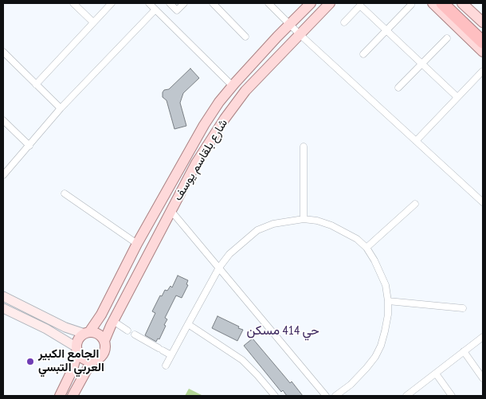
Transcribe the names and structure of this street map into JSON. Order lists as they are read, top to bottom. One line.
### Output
{"streets":{"main road":["شارع بلقاسم يوسف"]},"districts":["حي 414 مسكن"],"places":["الجامع الكبير العربي التبسي"]}
